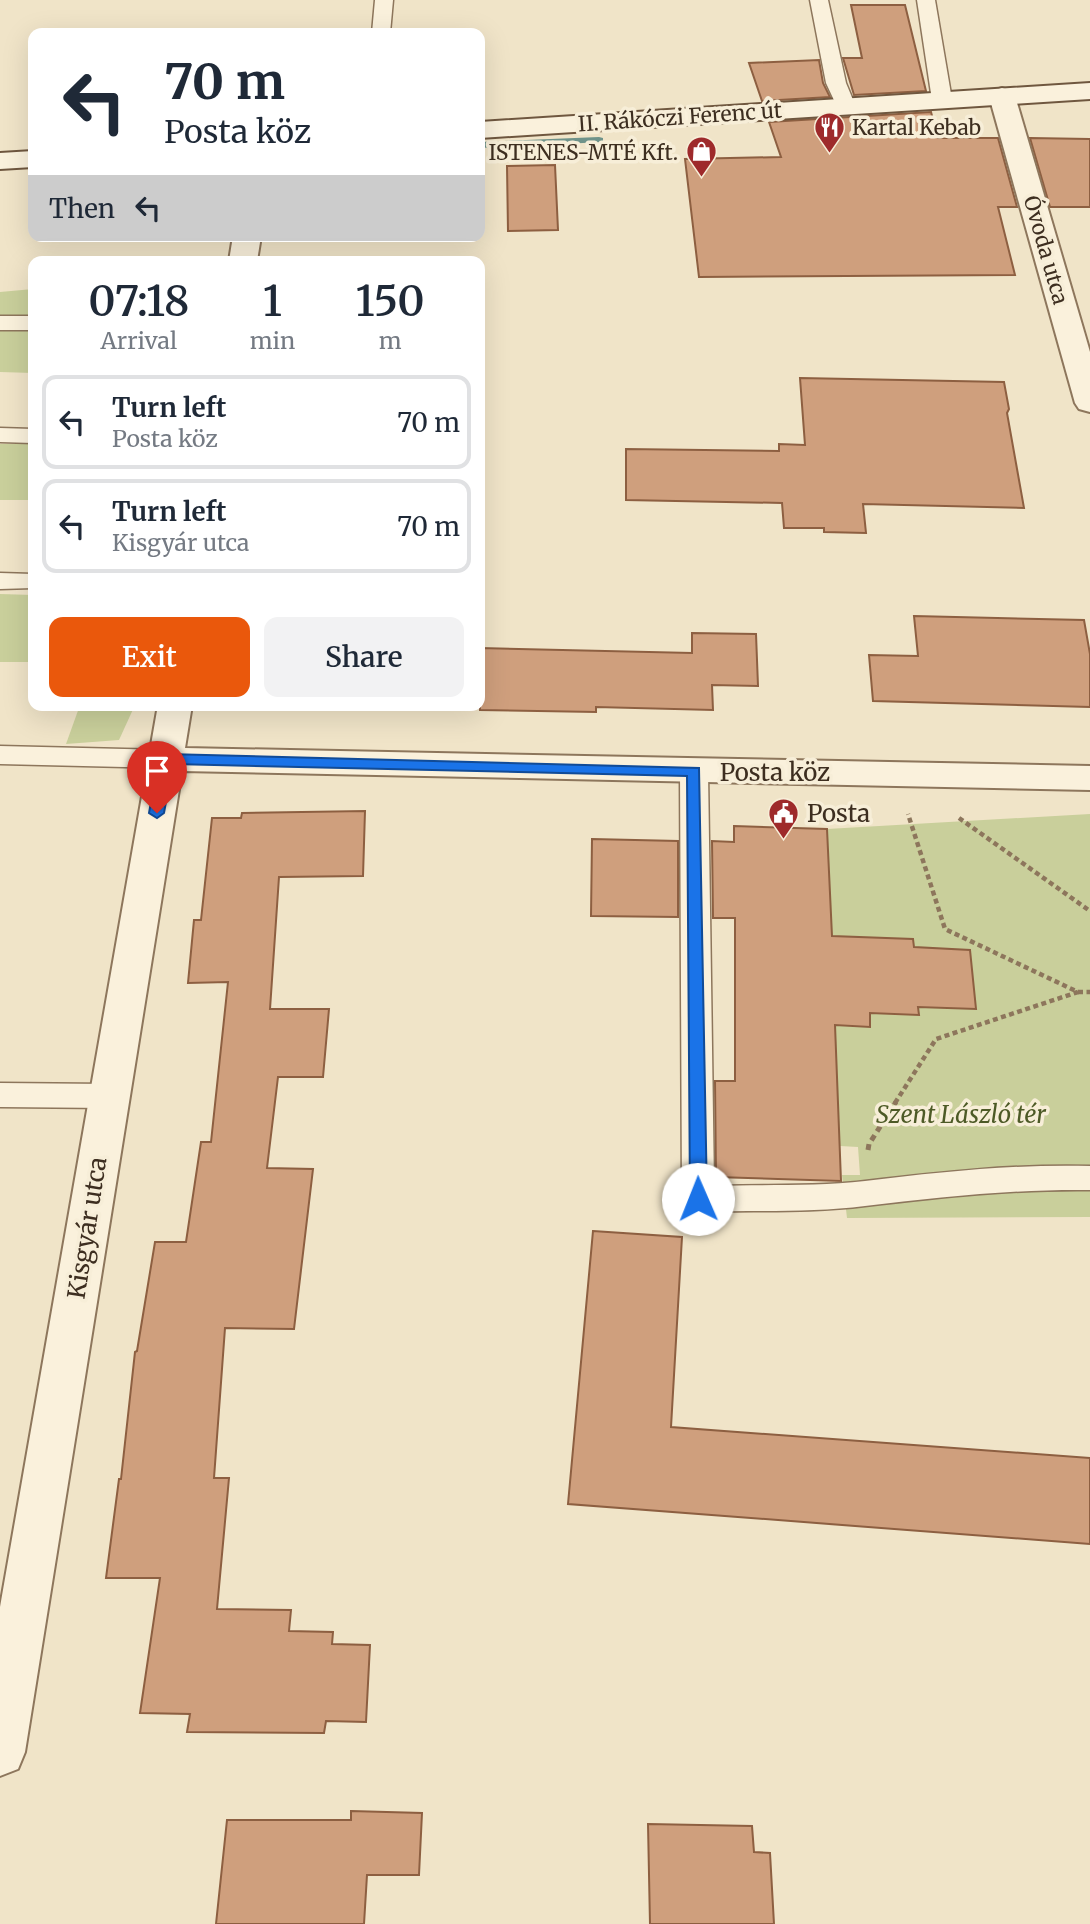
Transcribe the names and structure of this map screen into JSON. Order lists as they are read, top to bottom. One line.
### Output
{"streets":{"street":["II. Rákóczi Ferenc út","Óvoda utca","Posta köz","Kisgyár utca"]},"crossings":[["II. Rákóczi Ferenc út","Óvoda utca"],["Posta köz","Kisgyár utca"]],"parks":["Szent László tér"],"places":{"restaurant":["Kartal Kebab"],"shop":["ISTENES-MTÉ Kft."],"public building":["Posta"]},"page":{"turn":["70 m","Posta köz"],"then":"Then","eta":["07:18","Arrival","1","min","150","m"],"list":[{"name":"Turn left","note":"Posta köz","value":"70 m"},{"name":"Turn left","note":"Kisgyár utca","value":"70 m"}],"buttons":["Exit","Share"]}}
